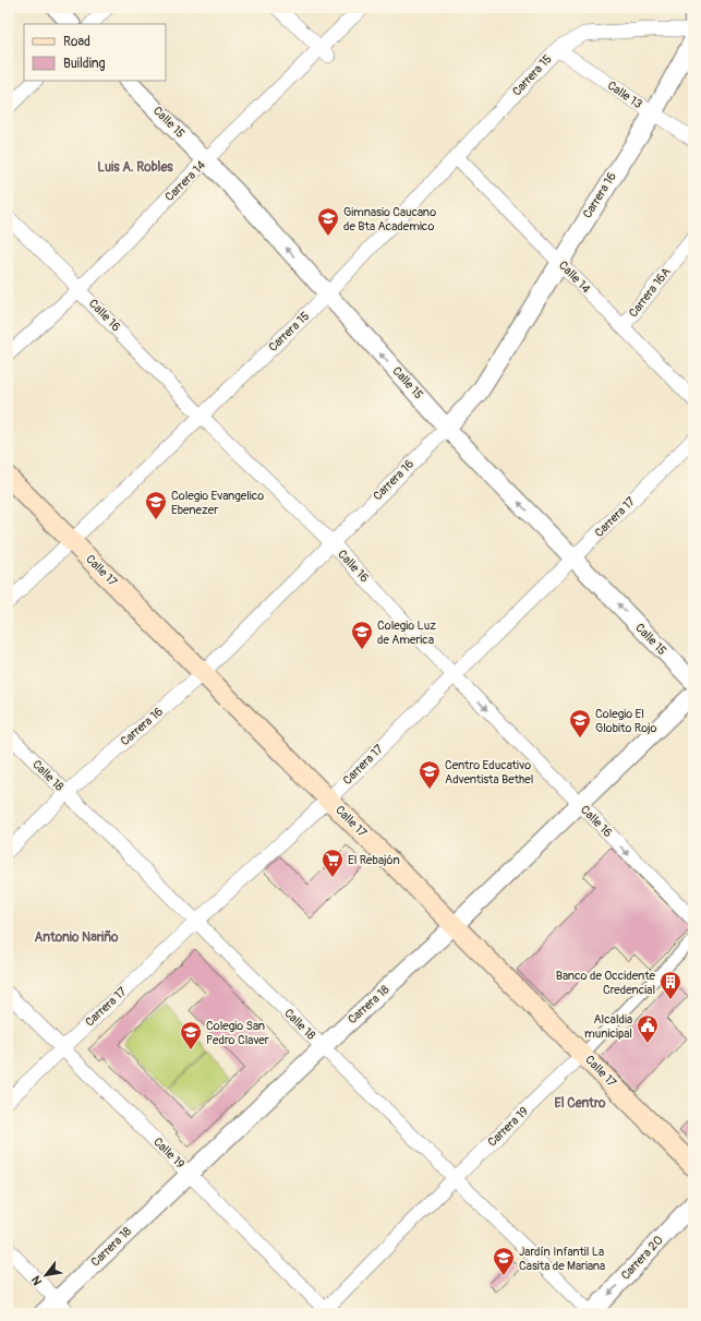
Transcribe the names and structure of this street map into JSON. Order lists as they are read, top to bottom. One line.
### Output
{"streets":{"main road":["Calle 17"],"street":["Carrera 15","Calle 13","Calle 15","Carrera 14","Carrera 16","Calle 14","Carrera 16A","Calle 16","Carrera 17","Calle 18","Carrera 18","Carrera 19","Calle 19","Carrera 20"]},"crossings":[["Carrera 15","Calle 13"],["Carrera 15","Calle 15"],["Carrera 15","Calle 14"],["Carrera 15","Calle 16"],["Carrera 15","Calle 17"],["Calle 13","Carrera 16"],["Calle 15","Carrera 14"],["Calle 15","Carrera 16"],["Calle 15","Carrera 17"],["Carrera 14","Calle 16"],["Carrera 16","Calle 14"],["Carrera 16","Calle 16"],["Carrera 16","Calle 17"],["Carrera 16","Calle 18"],["Calle 14","Carrera 16A"],["Calle 16","Carrera 17"],["Calle 16","Carrera 18"],["Carrera 17","Calle 17"],["Carrera 17","Calle 18"],["Carrera 17","Calle 19"],["Calle 17","Carrera 18"],["Calle 17","Carrera 19"],["Calle 18","Carrera 18"],["Calle 18","Carrera 19"],["Calle 18","Carrera 20"],["Carrera 18","Calle 19"],["Carrera 19","Calle 19"]],"one_way":["Calle 15","Carrera 20"],"districts":["Luis A. Robles","Antonio Nariño","El Centro"],"places":{"school or university":["Gimnasio Caucano de Bta Academico","Colegio Evangelico Ebenezer","Colegio Luz de America","Colegio El Globito Rojo","Centro Educativo Adventista Bethel","Colegio San Pedro Claver","Jardín Infantil La Casita de Mariana"],"supermarket":["El Rebajón"],"building":["Banco de Occidente Credencial"],"public building":["Alcaldia municipal"]},"legend":["Road","Building"],"north":"bottom left"}
